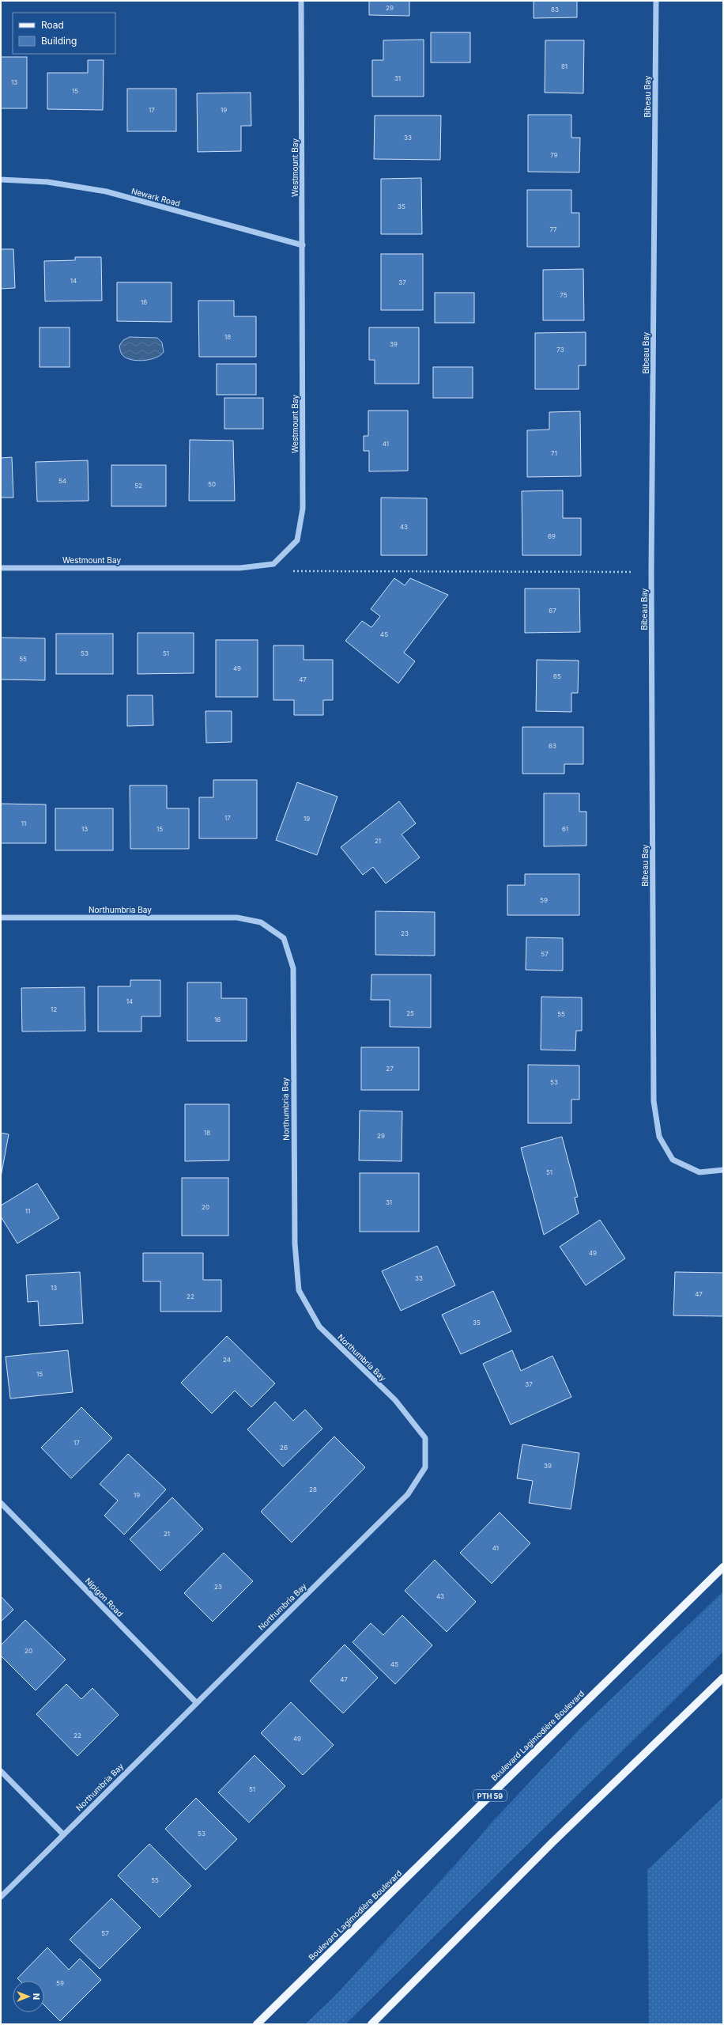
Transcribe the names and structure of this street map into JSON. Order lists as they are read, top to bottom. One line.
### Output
{"streets":{"main road":["Boulevard Lagimodière Boulevard","PTH 59"],"street":["Bibeau Bay","Westmount Bay","Newark Road","Northumbria Bay","Nipigon Road"]},"crossings":[["Westmount Bay","Newark Road"],["Northumbria Bay","Nipigon Road"]],"house_numbers":["29","83","81","31","13","15","17","19","33","79","35","77","14","37","75","16","18","39","73","41","71","54","50","52","43","69","67","45","53","51","55","49","65","47","63","17","19","11","13","15","61","21","59","23","57","14","12","25","55","16","27","53","18","29","51","31","20","11","49","33","13","47","22","35","24","15","37","17","26","39","28","19","21","41","23","43","20","45","47","22","49","51","53","55","57","59"],"legend":["Road","Building"],"north":"right"}
